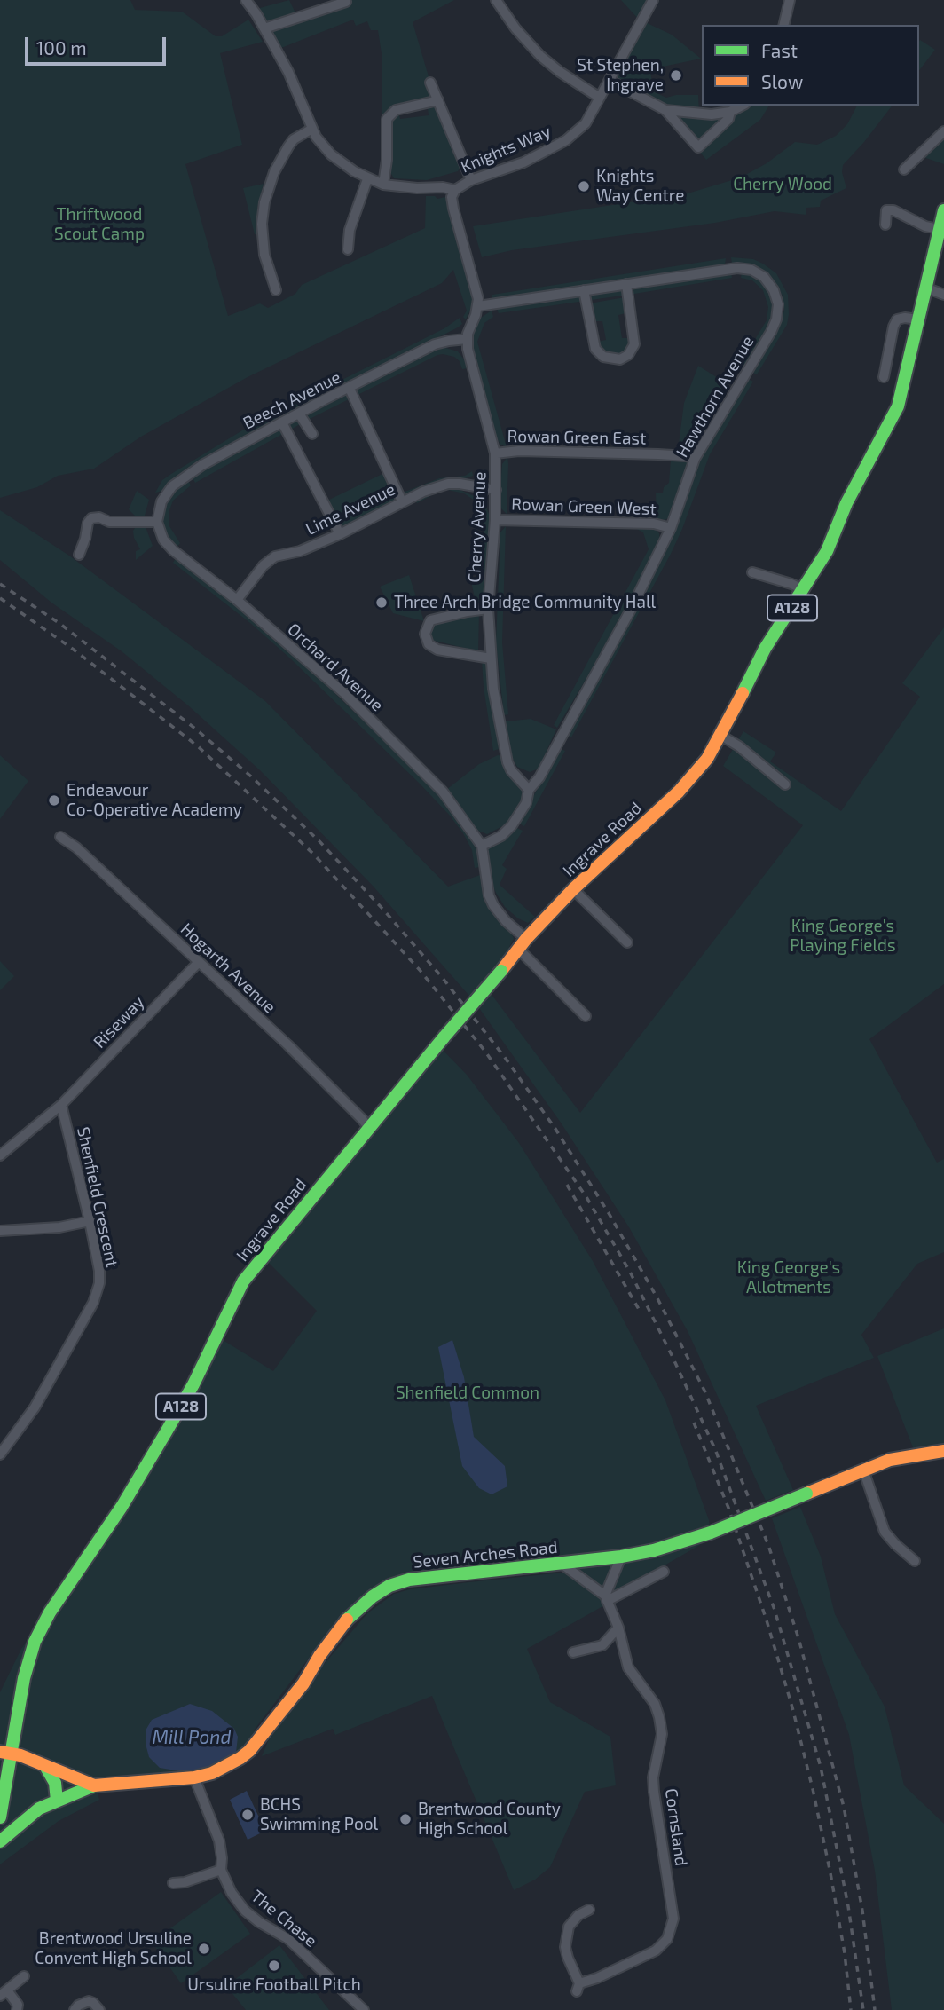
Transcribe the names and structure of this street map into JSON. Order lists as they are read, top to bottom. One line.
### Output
{"streets":{"main road":["A128","Ingrave Road","Seven Arches Road"],"street":["Knights Way","Hawthorn Avenue","Beech Avenue","Rowan Green East","Rowan Green West","Lime Avenue","Cherry Avenue","Orchard Avenue","Hogarth Avenue","Riseway","Shenfield Crescent","Cornsland","The Chase"]},"crossings":[["Hawthorn Avenue","Rowan Green East"],["Hawthorn Avenue","Rowan Green West"],["Hawthorn Avenue","Cherry Avenue"],["Beech Avenue","Cherry Avenue"],["Beech Avenue","Orchard Avenue"],["Rowan Green East","Cherry Avenue"],["Rowan Green West","Cherry Avenue"],["Lime Avenue","Cherry Avenue"],["Lime Avenue","Orchard Avenue"],["Orchard Avenue","Ingrave Road"],["Ingrave Road","Hogarth Avenue"],["Ingrave Road","Seven Arches Road"],["Hogarth Avenue","Riseway"],["Riseway","Shenfield Crescent"],["Seven Arches Road","The Chase"]],"water":["Mill Pond"],"parks":["Cherry Wood","Thriftwood Scout Camp","King George's Playing Fields","King George's Allotments","Shenfield Common"],"places":["St Stephen, Ingrave","Knights Way Centre","Three Arch Bridge Community Hall","Endeavour Co-Operative Academy","BCHS Swimming Pool","Brentwood County High School","Brentwood Ursuline Convent High School","Ursuline Football Pitch"],"legend":["Fast","Slow"],"scale_bar":"100 m"}
